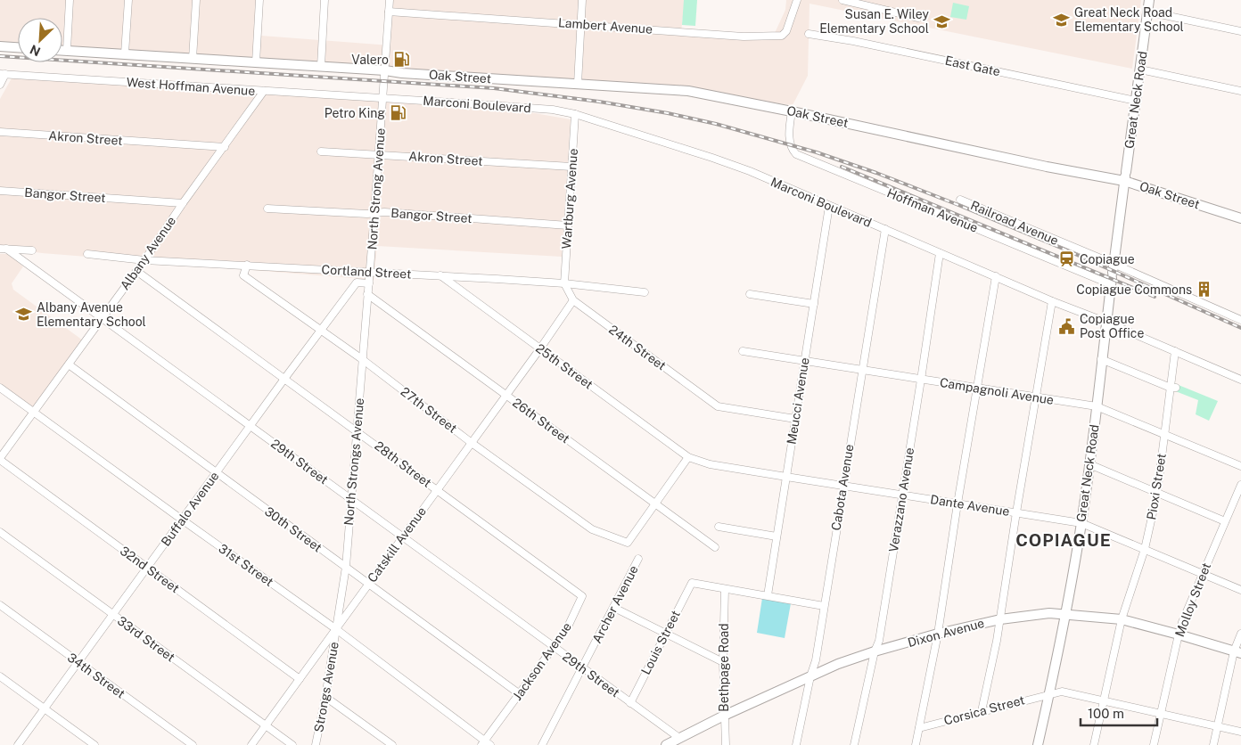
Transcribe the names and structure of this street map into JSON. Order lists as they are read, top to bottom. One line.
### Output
{"streets":{"main road":["Oak Street","Great Neck Road","Dixon Avenue"],"street":["Lambert Avenue","East Gate","West Hoffman Avenue","Marconi Boulevard","Akron Street","North Strong Avenue","Bangor Street","Wartburg Avenue","Hoffman Avenue","Railroad Avenue","Albany Avenue","Cortland Street","24th Street","25th Street","Campagnoli Avenue","Meucci Avenue","27th Street","26th Street","29th Street","North Strongs Avenue","28th Street","Pioxi Street","Cabota Avenue","Verazzano Avenue","Dante Avenue","Buffalo Avenue","30th Street","Catskill Avenue","31st Street","32nd Street","Molloy Street","Archer Avenue","33rd Street","Louis Street","Jackson Avenue","Bethpage Road","34th Street","Strongs Avenue","Corsica Street"]},"crossings":[["Lambert Avenue","North Strong Avenue"],["East Gate","Great Neck Road"],["Oak Street","Great Neck Road"],["Oak Street","North Strong Avenue"],["Oak Street","Hoffman Avenue"],["West Hoffman Avenue","Marconi Boulevard"],["West Hoffman Avenue","North Strong Avenue"],["West Hoffman Avenue","Albany Avenue"],["Great Neck Road","Marconi Boulevard"],["Great Neck Road","Hoffman Avenue"],["Great Neck Road","Railroad Avenue"],["Great Neck Road","Campagnoli Avenue"],["Great Neck Road","Dante Avenue"],["Great Neck Road","Dixon Avenue"],["Great Neck Road","Corsica Street"],["Marconi Boulevard","North Strong Avenue"],["Marconi Boulevard","Wartburg Avenue"],["Marconi Boulevard","Meucci Avenue"],["Marconi Boulevard","Pioxi Street"],["Marconi Boulevard","Cabota Avenue"],["Marconi Boulevard","Verazzano Avenue"],["Akron Street","North Strong Avenue"],["Akron Street","Wartburg Avenue"],["Akron Street","Albany Avenue"],["North Strong Avenue","Bangor Street"],["North Strong Avenue","Cortland Street"],["North Strong Avenue","26th Street"],["North Strong Avenue","North Strongs Avenue"],["North Strong Avenue","Buffalo Avenue"],["Bangor Street","Wartburg Avenue"],["Bangor Street","Albany Avenue"],["Wartburg Avenue","Cortland Street"],["Wartburg Avenue","24th Street"],["Hoffman Avenue","Railroad Avenue"],["Albany Avenue","Cortland Street"],["Albany Avenue","29th Street"],["Albany Avenue","28th Street"],["Albany Avenue","30th Street"],["Albany Avenue","31st Street"],["Albany Avenue","32nd Street"],["Cortland Street","24th Street"],["Cortland Street","25th Street"],["Cortland Street","27th Street"],["24th Street","Meucci Avenue"],["24th Street","Catskill Avenue"],["25th Street","Dante Avenue"],["25th Street","Catskill Avenue"],["Campagnoli Avenue","Meucci Avenue"],["Campagnoli Avenue","Pioxi Street"],["Campagnoli Avenue","Cabota Avenue"],["Campagnoli Avenue","Verazzano Avenue"],["Meucci Avenue","Dante Avenue"],["27th Street","26th Street"],["27th Street","North Strongs Avenue"],["27th Street","Buffalo Avenue"],["27th Street","Catskill Avenue"],["26th Street","North Strongs Avenue"],["26th Street","Catskill Avenue"],["29th Street","North Strongs Avenue"],["29th Street","Buffalo Avenue"],["29th Street","Catskill Avenue"],["29th Street","Archer Avenue"],["29th Street","Dixon Avenue"],["29th Street","Louis Street"],["29th Street","Jackson Avenue"],["North Strongs Avenue","28th Street"],["North Strongs Avenue","30th Street"],["North Strongs Avenue","Catskill Avenue"],["North Strongs Avenue","31st Street"],["North Strongs Avenue","Strongs Avenue"],["28th Street","Buffalo Avenue"],["28th Street","Catskill Avenue"],["28th Street","Jackson Avenue"],["Pioxi Street","Dante Avenue"],["Pioxi Street","Dixon Avenue"],["Pioxi Street","Corsica Street"],["Cabota Avenue","Dante Avenue"],["Cabota Avenue","Dixon Avenue"],["Verazzano Avenue","Dante Avenue"],["Verazzano Avenue","Dixon Avenue"],["Dante Avenue","Molloy Street"],["Buffalo Avenue","30th Street"],["Buffalo Avenue","31st Street"],["Buffalo Avenue","32nd Street"],["Buffalo Avenue","33rd Street"],["Buffalo Avenue","34th Street"],["30th Street","Catskill Avenue"],["30th Street","Jackson Avenue"],["Catskill Avenue","31st Street"],["Catskill Avenue","32nd Street"],["Catskill Avenue","33rd Street"],["Catskill Avenue","Strongs Avenue"],["31st Street","Jackson Avenue"],["31st Street","Strongs Avenue"],["Molloy Street","Dixon Avenue"],["Molloy Street","Corsica Street"],["Dixon Avenue","Bethpage Road"],["Louis Street","Bethpage Road"]],"districts":["COPIAGUE"],"places":{"school or university":["Great Neck Road Elementary School","Susan E. Wiley Elementary School","Albany Avenue Elementary School"],"fuel station":["Valero","Petro King"],"station":["Copiague"],"building":["Copiague Commons"],"public building":["Copiague Post Office"]},"scale_bar":"100 m","north":"bottom left"}
